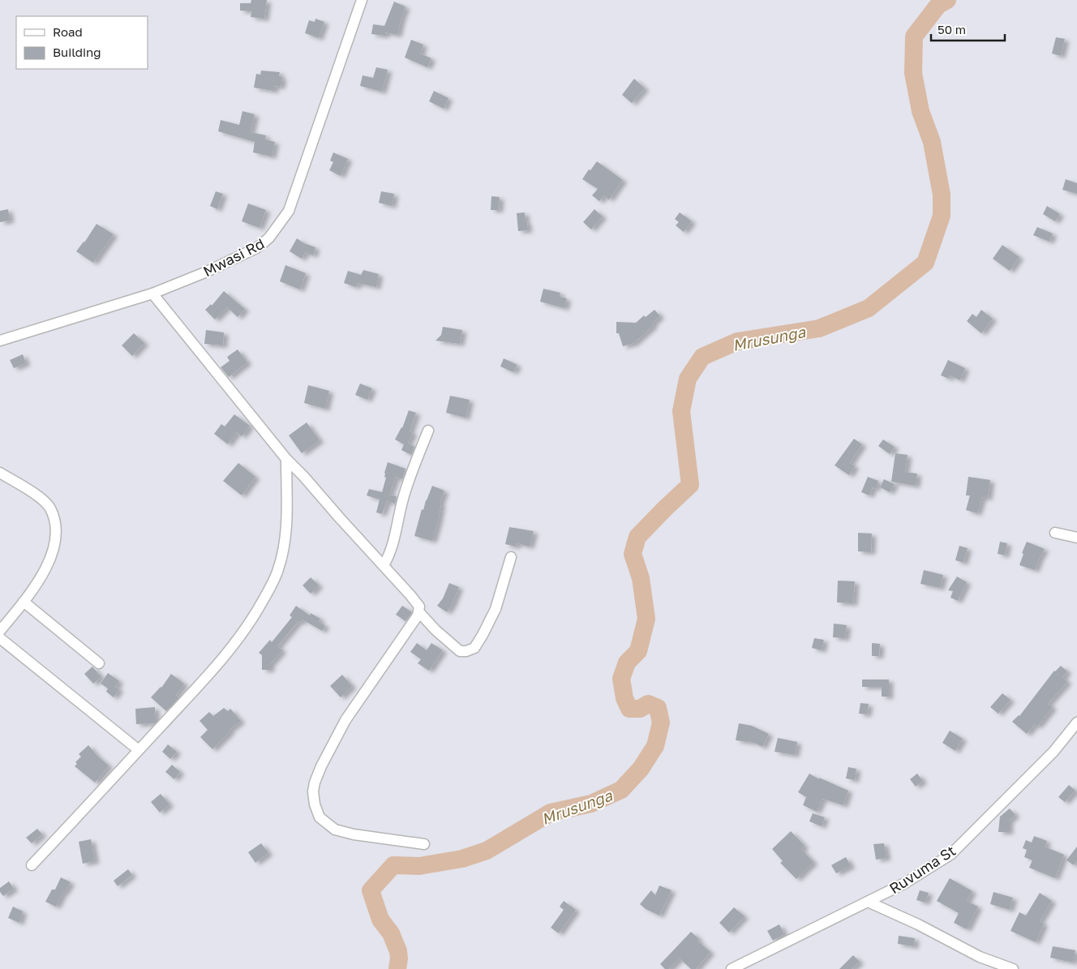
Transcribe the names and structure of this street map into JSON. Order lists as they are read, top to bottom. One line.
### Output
{"streets":{"street":["Mwasi Rd","Ruvuma St"]},"water":["Mrusunga"],"legend":["Road","Building"],"scale_bar":"50 m"}
